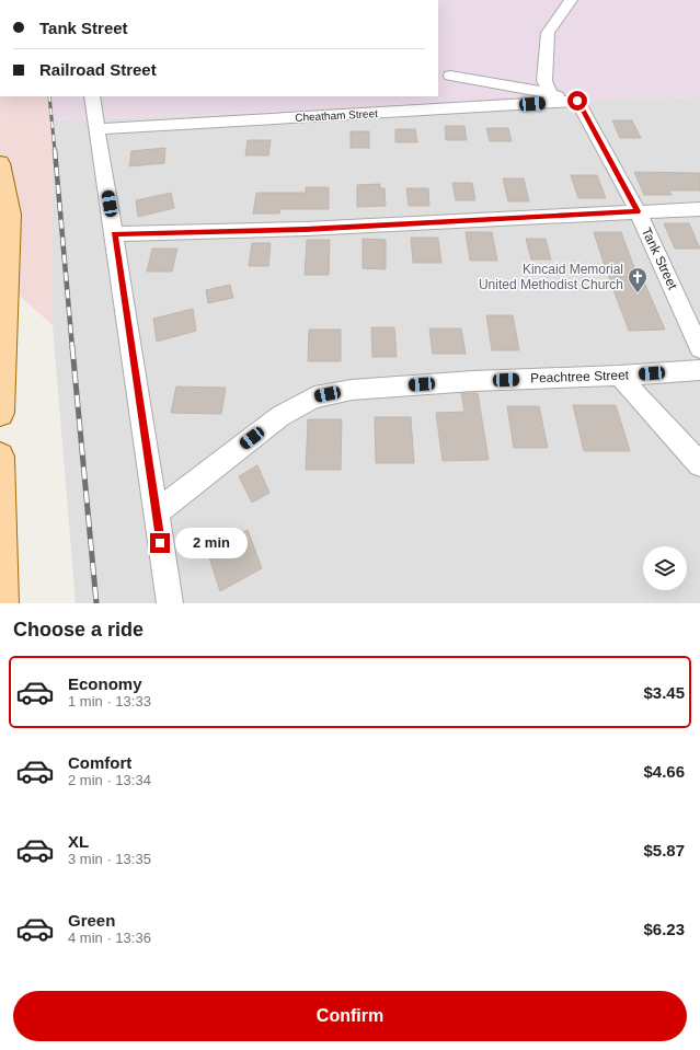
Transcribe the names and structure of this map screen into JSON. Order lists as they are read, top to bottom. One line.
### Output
{"streets":{"street":["Cheatham Street","Tank Street","Peachtree Street"]},"crossings":[["Cheatham Street","Tank Street"]],"places":{"church":["Kincaid Memorial United Methodist Church"]},"page":{"banner":["Tank Street","Railroad Street"],"bubble":"2 min","heading":"Choose a ride","list":[{"name":"Economy","note":"1 min · 13:33","value":"$3.45"},{"name":"Comfort","note":"2 min · 13:34","value":"$4.66"},{"name":"XL","note":"3 min · 13:35","value":"$5.87"},{"name":"Green","note":"4 min · 13:36","value":"$6.23"}],"buttons":"Confirm"}}
